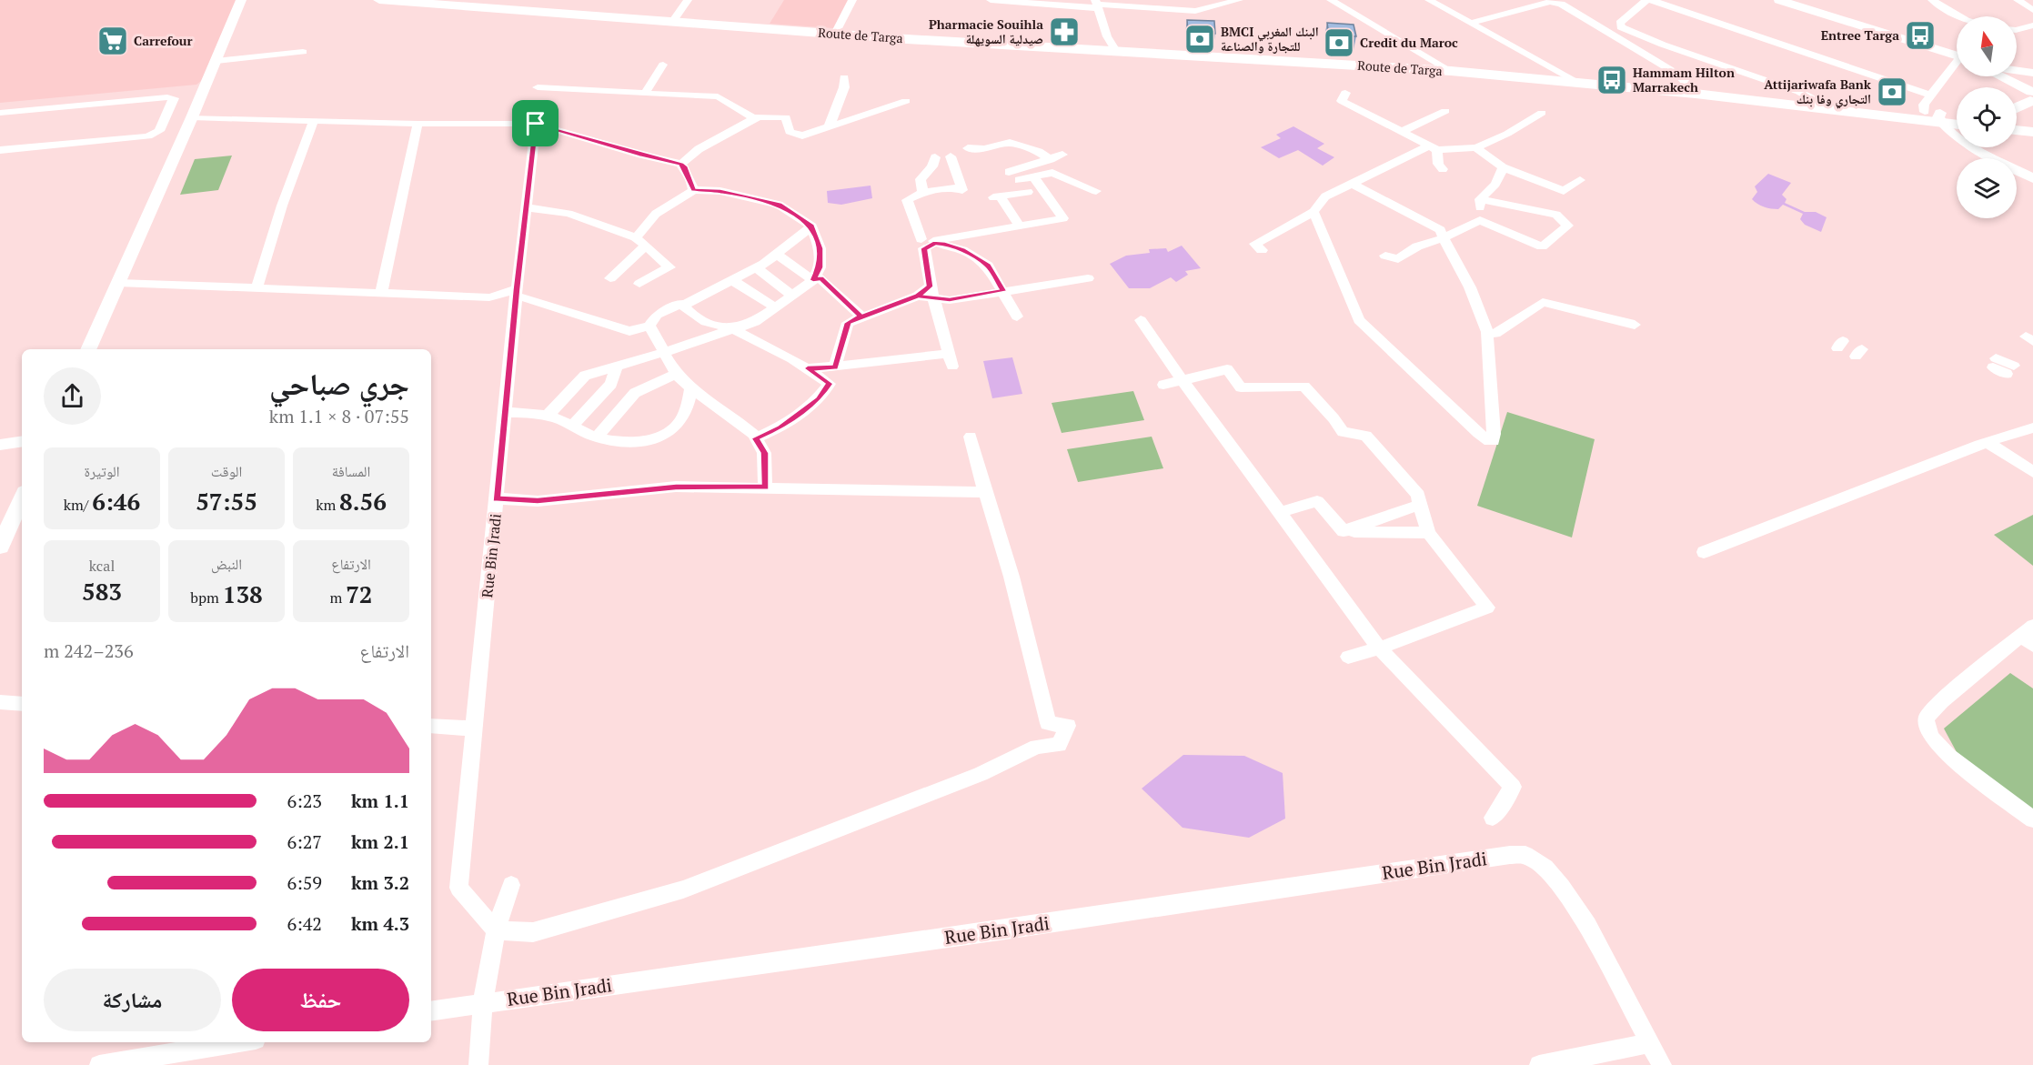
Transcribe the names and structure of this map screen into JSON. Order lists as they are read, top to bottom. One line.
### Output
{"streets":{"main road":["Route de Targa"],"street":["Rue Bin Jradi"]},"places":{"pharmacy":["Pharmacie Souihla صيدلية السويهلة"],"bus stop":["Entree Targa","Hammam Hilton Marrakech"],"bank":["BMCI البنك المغربي للتجارة والصناعة","Credit du Maroc","Attijariwafa Bank التجاري وفا بنك"],"supermarket":["Carrefour"]},"north":"top","page":{"heading":["جري صباحي","07:55 · 8 × 1.1 km"],"stats":[["المسافة","8.56 km"],["الوقت","57:55"],["الوتيرة","6:46 /km"],["الارتفاع","72 m"],["النبض","138 bpm"],["kcal","583"]],"chart":["الارتفاع","236–242 m"],"list":[{"name":"1.1 km","note":"6:23"},{"name":"2.1 km","note":"6:27"},{"name":"3.2 km","note":"6:59"},{"name":"4.3 km","note":"6:42"}],"buttons":["حفظ","مشاركة"]}}
